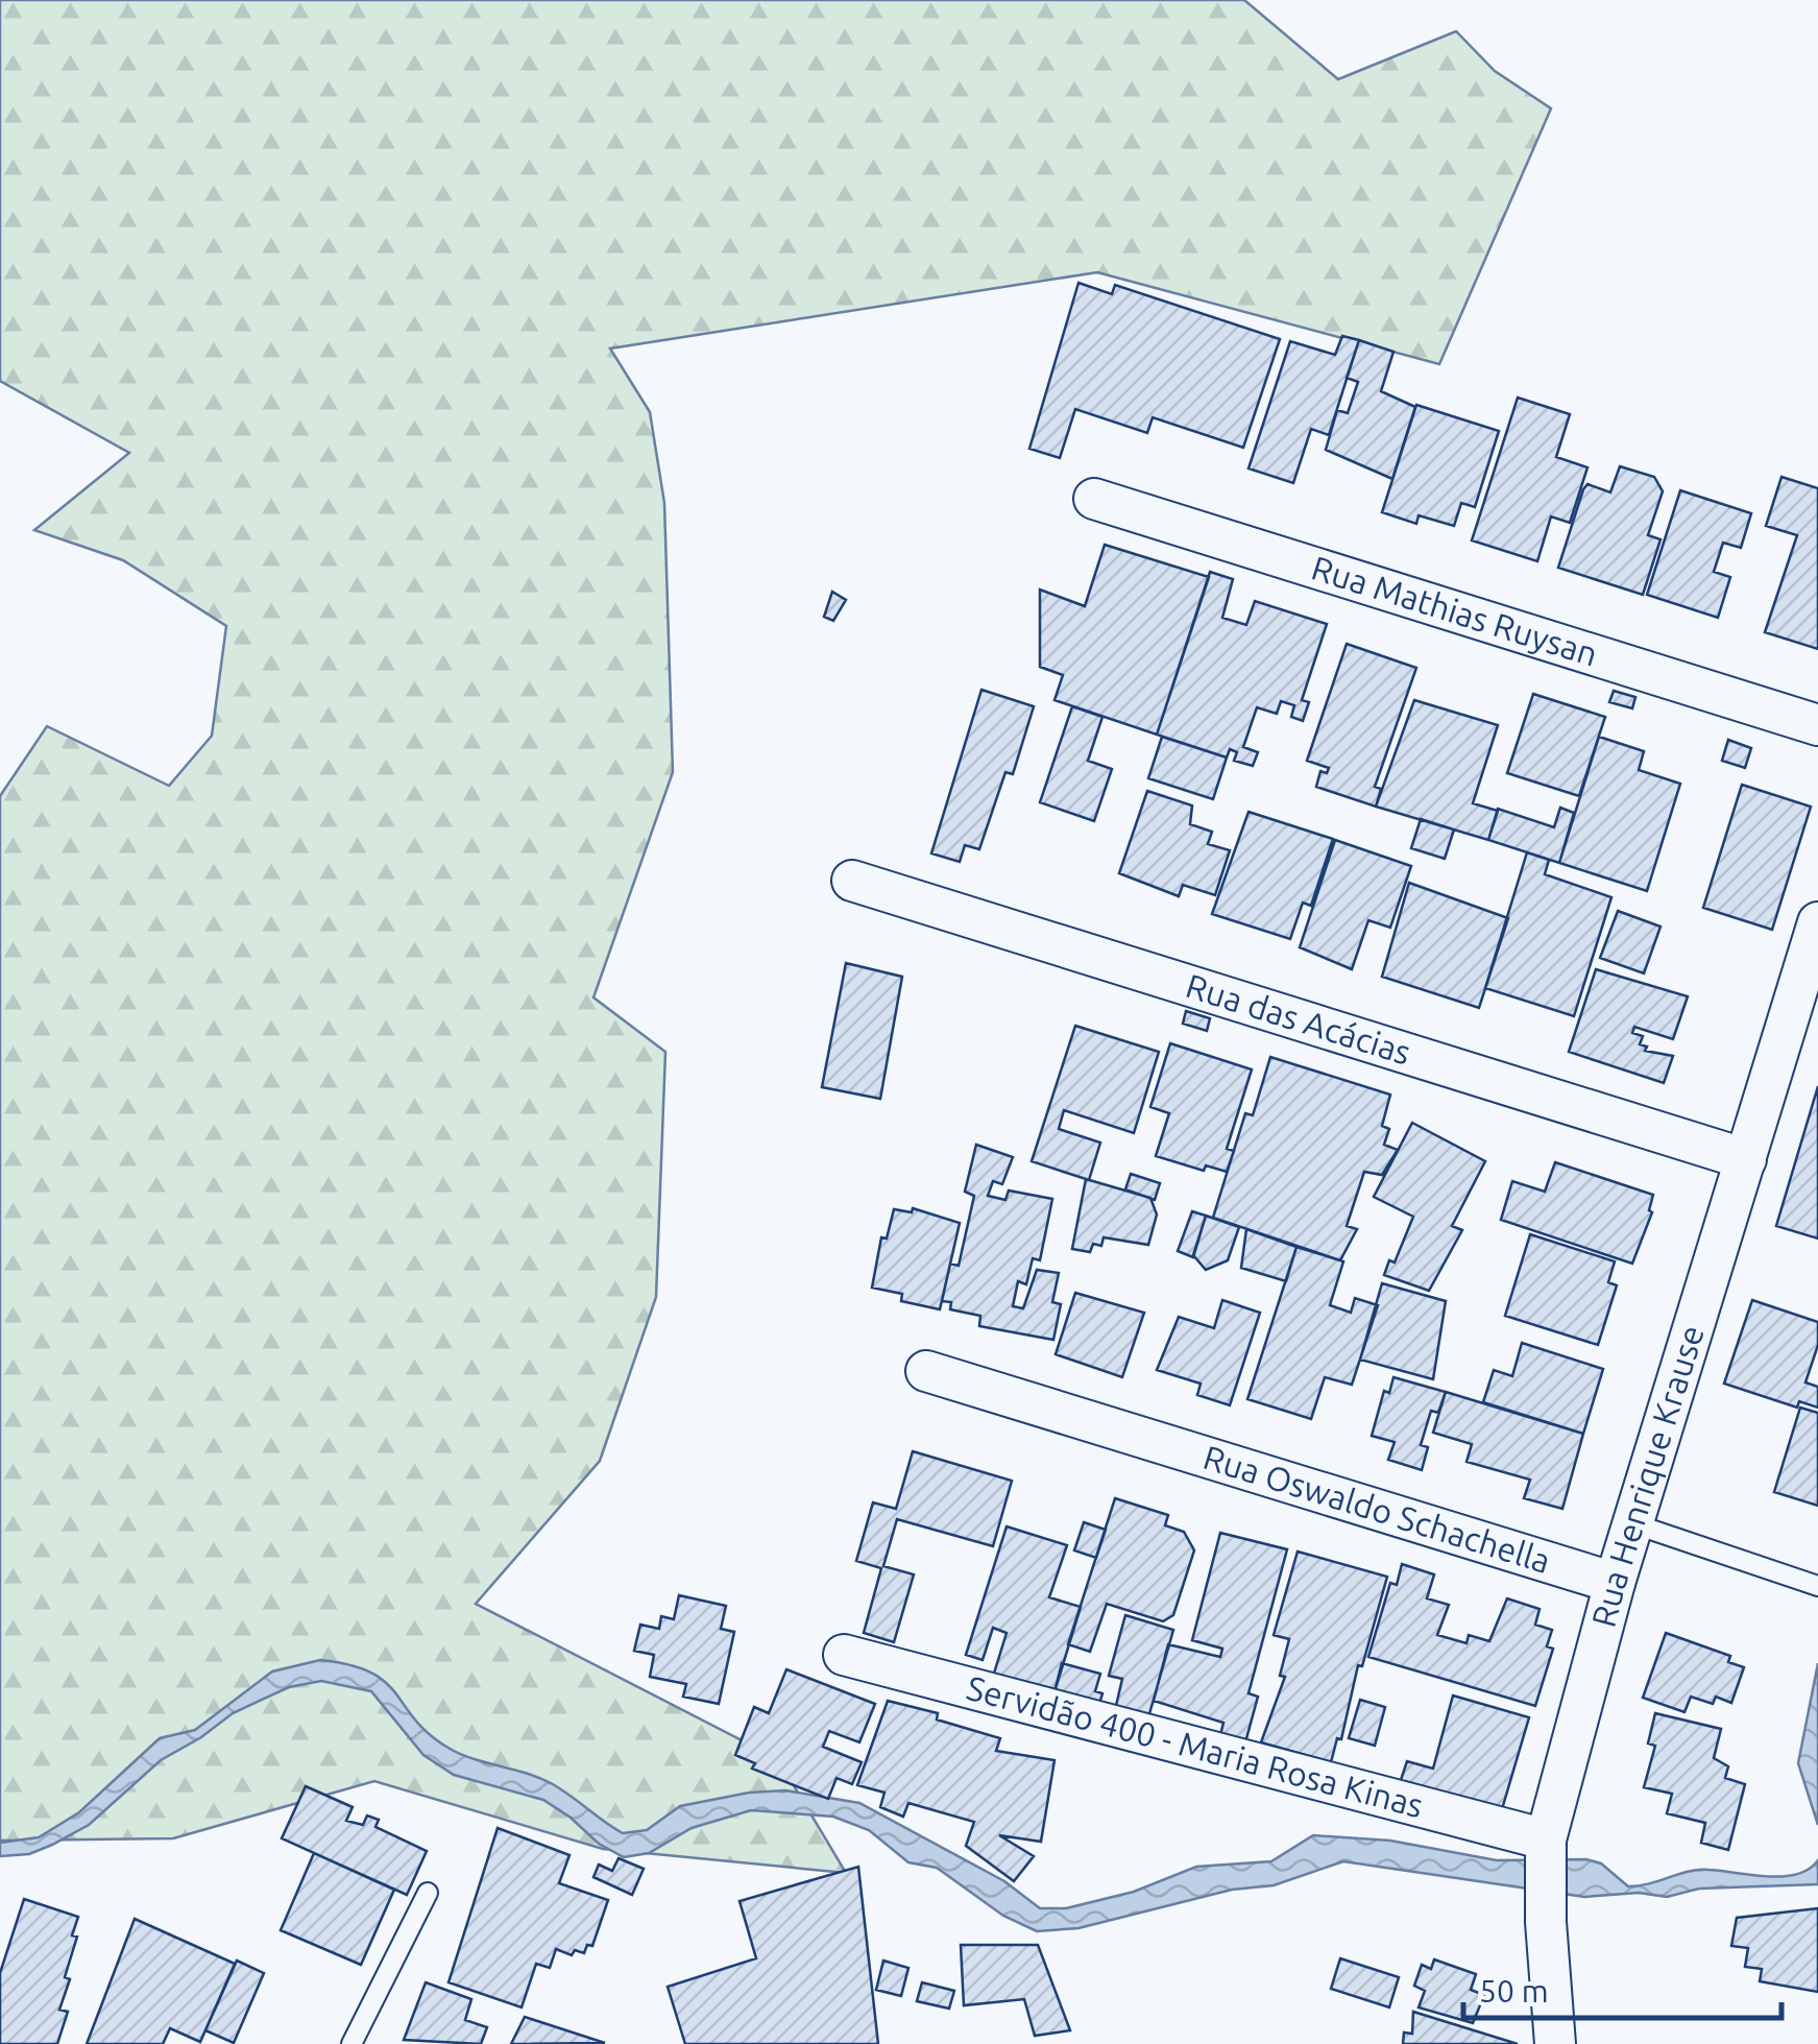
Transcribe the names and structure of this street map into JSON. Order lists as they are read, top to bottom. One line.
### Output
{"streets":{"street":["Rua Mathias Ruysan","Rua das Acácias","Rua Henrique Krause","Rua Oswaldo Schachella","Servidão 400 - Maria Rosa Kinas"]},"crossings":[["Rua das Acácias","Rua Henrique Krause"],["Rua Henrique Krause","Rua Oswaldo Schachella"],["Rua Henrique Krause","Servidão 400 - Maria Rosa Kinas"]],"scale_bar":"50 m"}
